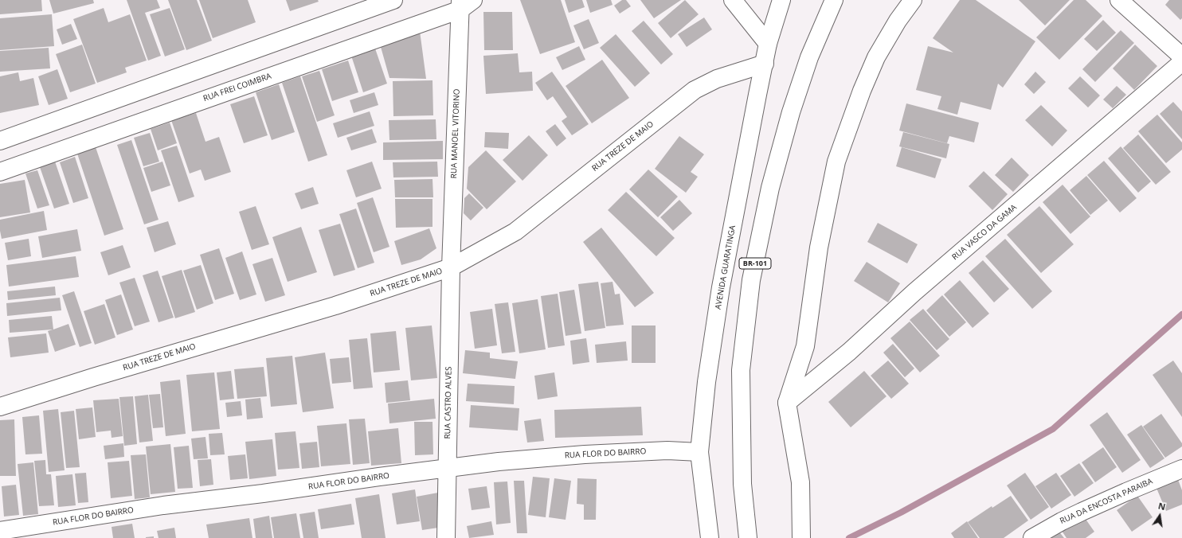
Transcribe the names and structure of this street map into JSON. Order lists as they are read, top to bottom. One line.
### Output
{"streets":{"main road":["RUA FREI COIMBRA","RUA MANOEL VITORINO","RUA TREZE DE MAIO","RUA VASCO DA GAMA","BR-101","AVENIDA GUARATINGA","RUA CASTRO ALVES","RUA FLOR DO BAIRRO","RUA DA ENCOSTA PARAIBA"]},"crossings":[["RUA FREI COIMBRA","RUA MANOEL VITORINO"],["RUA MANOEL VITORINO","RUA TREZE DE MAIO"],["RUA MANOEL VITORINO","RUA CASTRO ALVES"],["RUA TREZE DE MAIO","AVENIDA GUARATINGA"],["RUA TREZE DE MAIO","RUA CASTRO ALVES"],["AVENIDA GUARATINGA","RUA FLOR DO BAIRRO"],["RUA CASTRO ALVES","RUA FLOR DO BAIRRO"]],"north":"top"}
